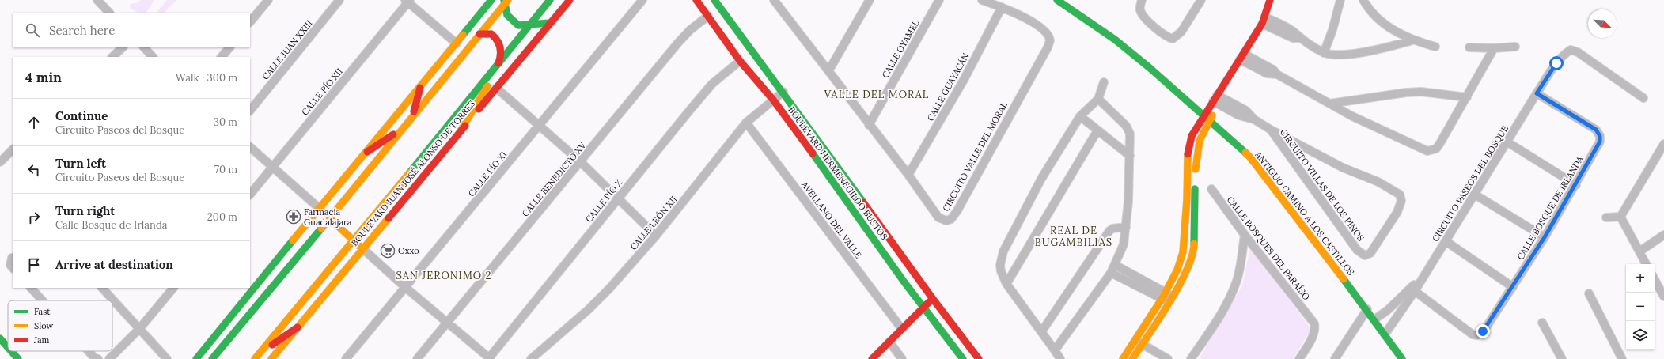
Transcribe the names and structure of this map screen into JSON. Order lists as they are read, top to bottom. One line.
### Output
{"streets":{"street":["CALLE OYAMEL","CALLE JUAN XXIII","CALLE GUAYACÁN","CALLE PÍO XII","CIRCUITO VALLE DEL MORAL","BOULEVARD JUAN JOSÉ ALONSO DE TORRES","BOULEVARD HERMENEGILDO BUSTOS","CALLE PÍO XI","CALLE BENEDICTO XV","CIRCUITO PASEOS DEL BOSQUE","CIRCUITO VILLAS DE LOS PINOS","CALLE PÍO X","CALLE BOSQUE DE IRLANDA","ANTIGUO CAMINO A LOS CASTILLOS","AVELLANO DEL VALLE","CALLE LEÓN XII","CALLE BOSQUES DEL PARAÍSO"]},"crossings":[["CALLE OYAMEL","CIRCUITO VALLE DEL MORAL"],["CALLE GUAYACÁN","CIRCUITO VALLE DEL MORAL"],["BOULEVARD HERMENEGILDO BUSTOS","CALLE BENEDICTO XV"],["BOULEVARD HERMENEGILDO BUSTOS","CALLE PÍO X"],["BOULEVARD HERMENEGILDO BUSTOS","CALLE LEÓN XII"],["CIRCUITO PASEOS DEL BOSQUE","CALLE BOSQUE DE IRLANDA"],["CIRCUITO PASEOS DEL BOSQUE","ANTIGUO CAMINO A LOS CASTILLOS"],["AVELLANO DEL VALLE","CALLE LEÓN XII"]],"districts":["VALLE DEL MORAL","REAL DE BUGAMBILIAS","SAN JERONIMO 2"],"places":{"pharmacy":["Farmacia Guadalajara"],"supermarket":["Oxxo"]},"legend":["Fast","Slow","Jam"],"north":"bottom right","page":{"search":"Search here","heading":["4 min","Walk · 300 m"],"list":[["Continue","Circuito Paseos del Bosque","30 m"],["Turn left","Circuito Paseos del Bosque","70 m"],["Turn right","Calle Bosque de Irlanda","200 m"],"Arrive at destination"],"map_buttons":["+","−"]}}
